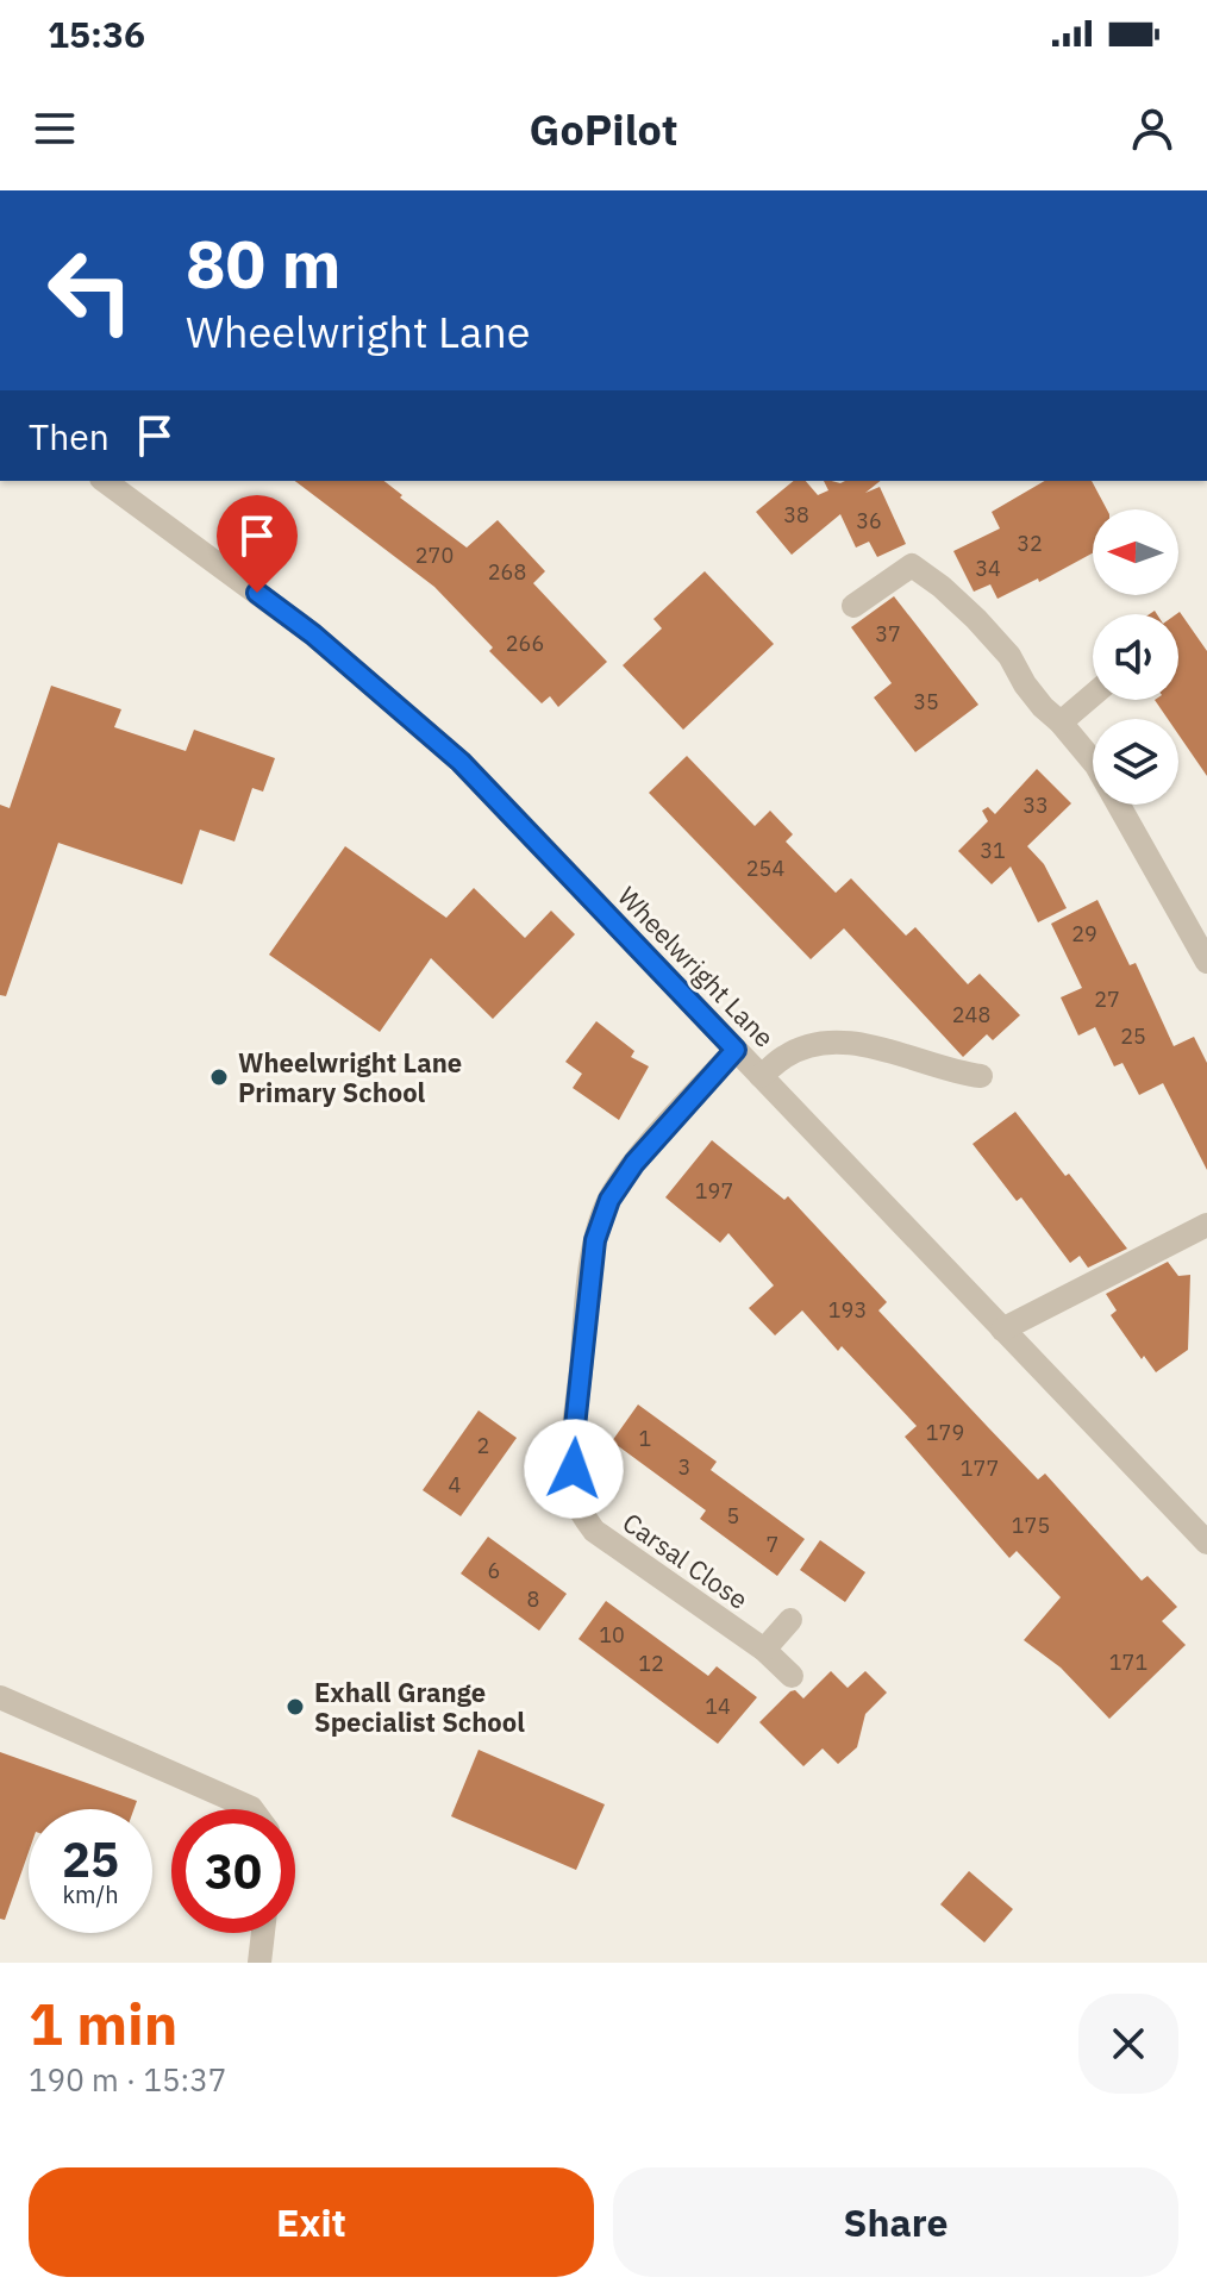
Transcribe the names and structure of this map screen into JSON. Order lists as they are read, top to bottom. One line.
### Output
{"streets":{"street":["Wheelwright Lane","Carsal Close"]},"crossings":[["Wheelwright Lane","Carsal Close"]],"places":["Wheelwright Lane Primary School","Exhall Grange Specialist School"],"house_numbers":["38","36","32","270","34","268","37","266","35","33","31","254","29","27","248","25","197","193","179","1","2","3","177","4","5","175","7","6","8","10","171","12","14"],"north":"left","page":{"status":"15:36","header":"GoPilot","turn":["80 m","Wheelwright Lane"],"then":"Then","speed":"25 km/h","limit":"30","heading":["1 min","190 m · 15:37"],"buttons":["Exit","Share"]}}
